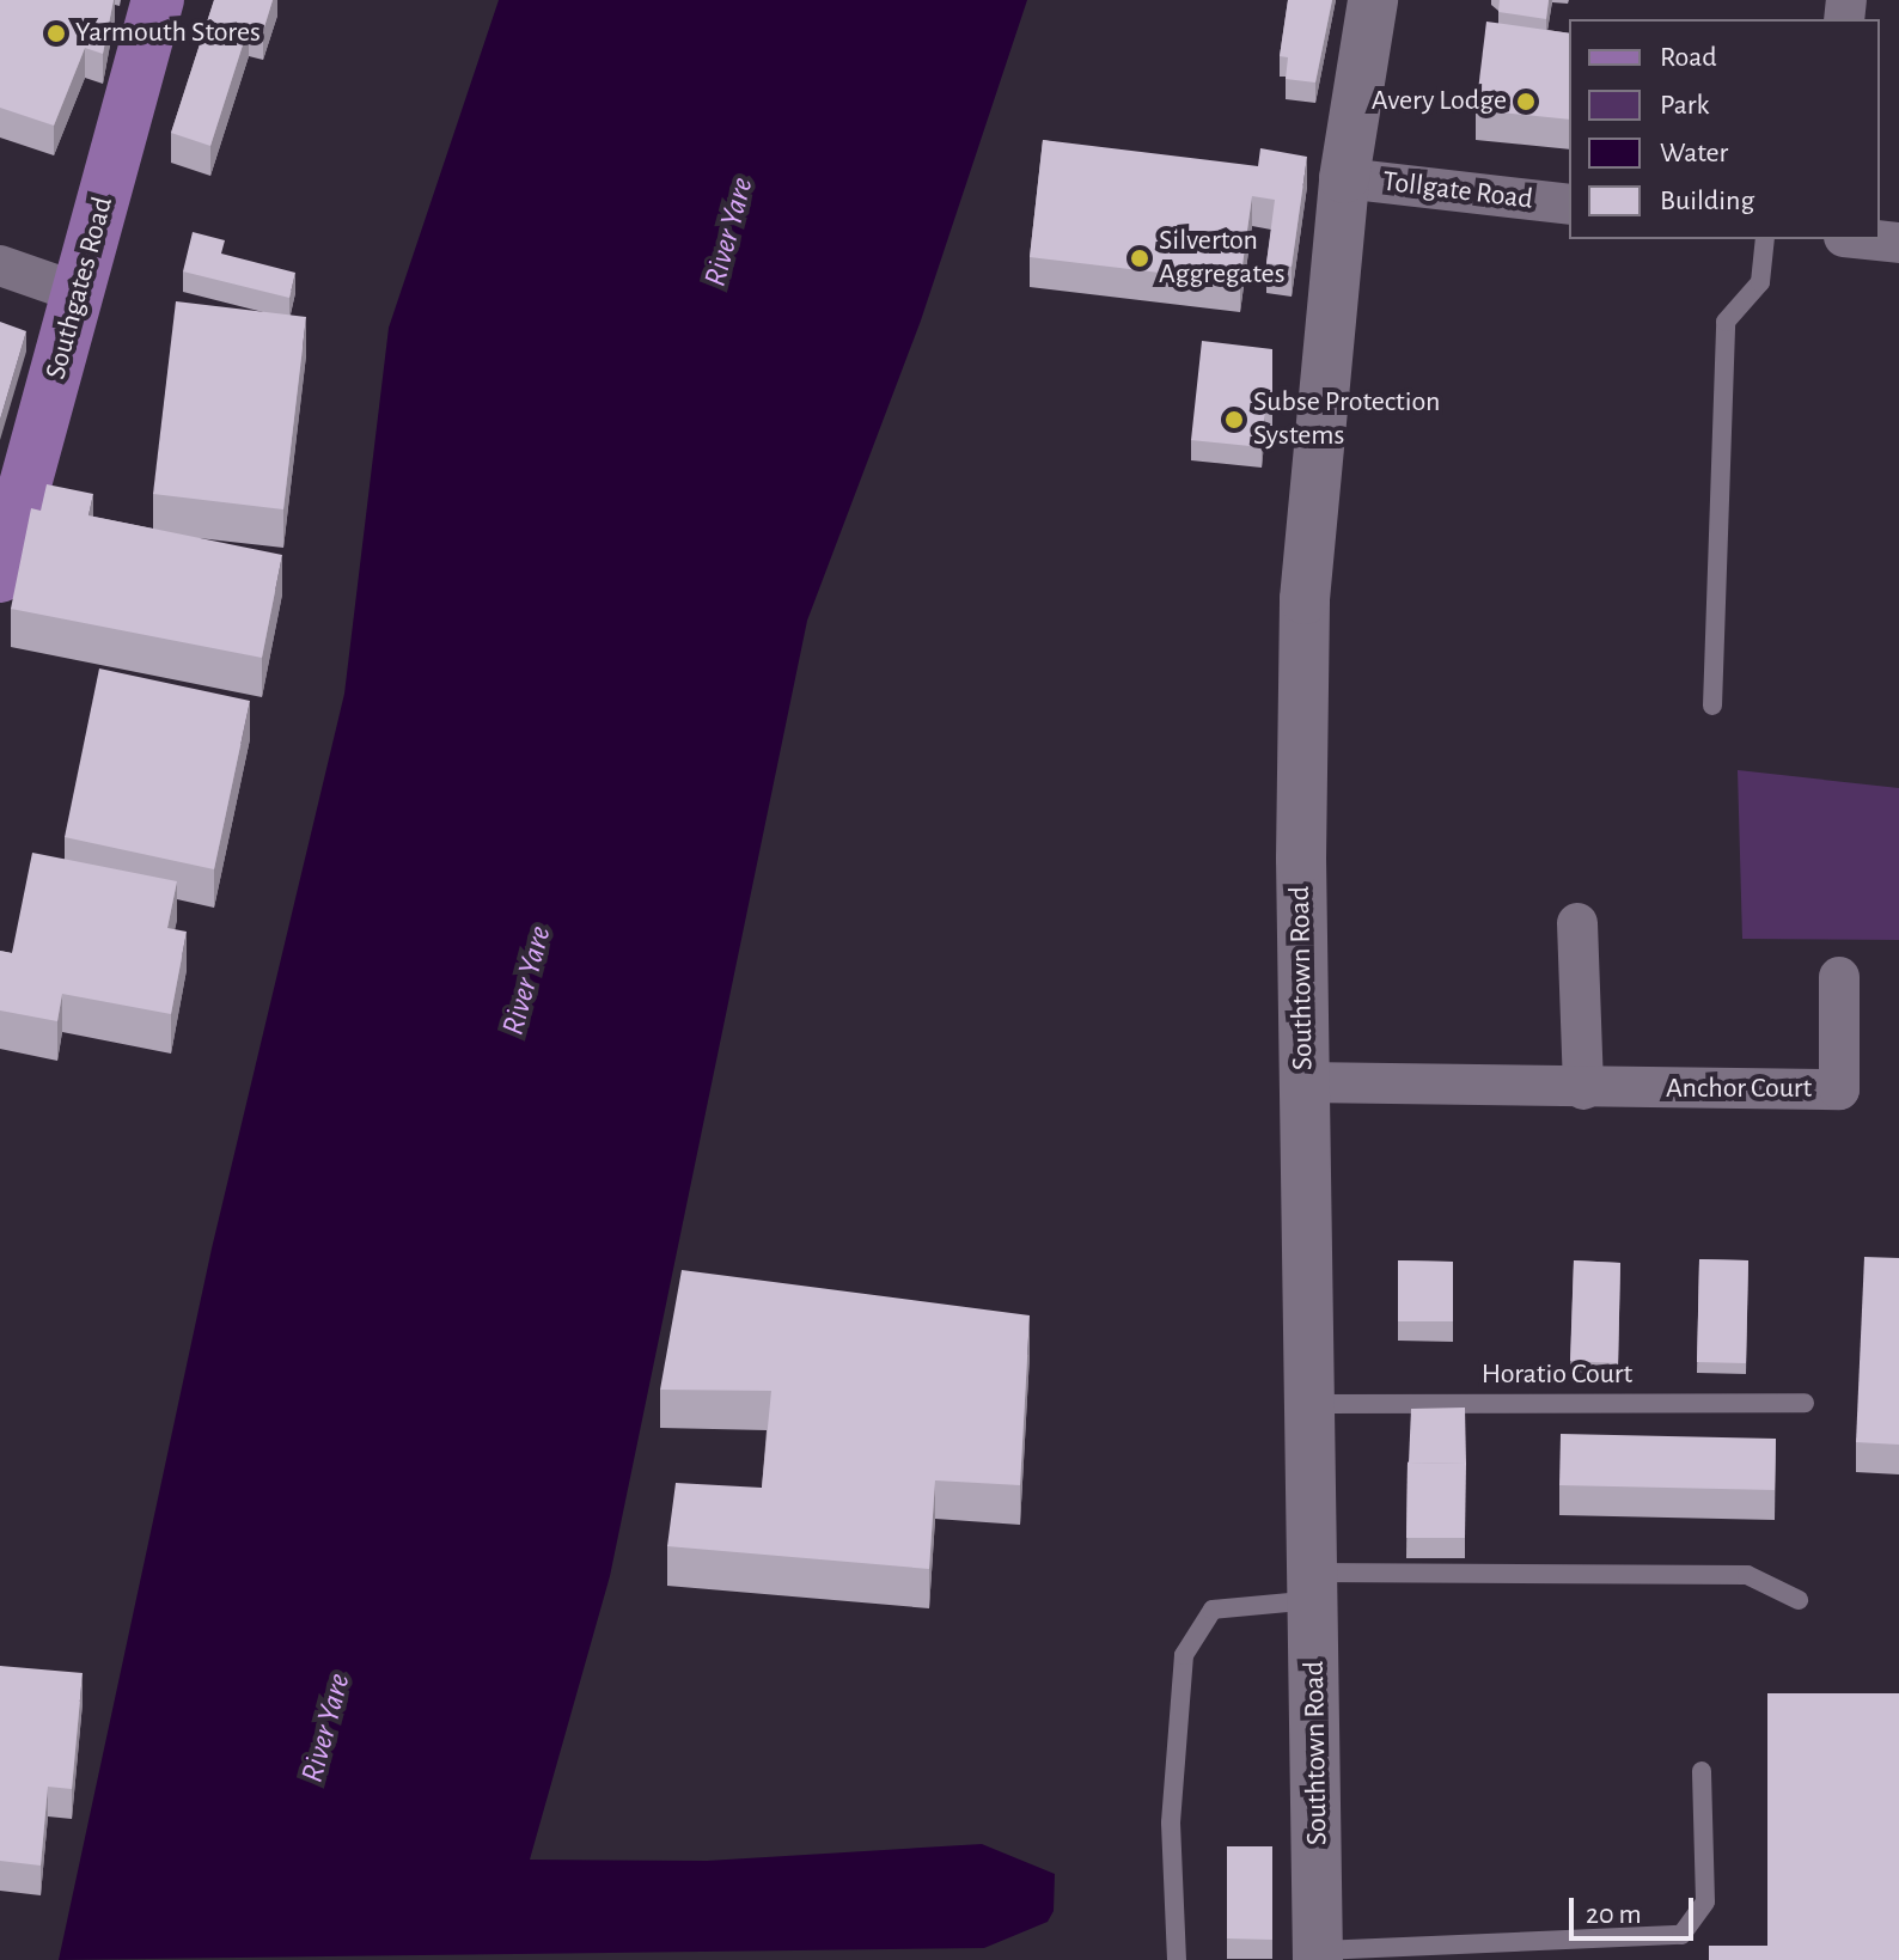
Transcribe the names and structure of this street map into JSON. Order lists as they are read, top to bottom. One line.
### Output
{"streets":{"main road":["Southgates Road"],"street":["Tollgate Road","Southtown Road","Anchor Court"],"lane":["Horatio Court"]},"crossings":[["Tollgate Road","Southtown Road"],["Southtown Road","Anchor Court"],["Southtown Road","Horatio Court"]],"water":["River Yare"],"places":["Yarmouth Stores","Avery Lodge","Silverton Aggregates","Subse Protection Systems"],"legend":["Road","Park","Water","Building"],"scale_bar":"20 m"}
